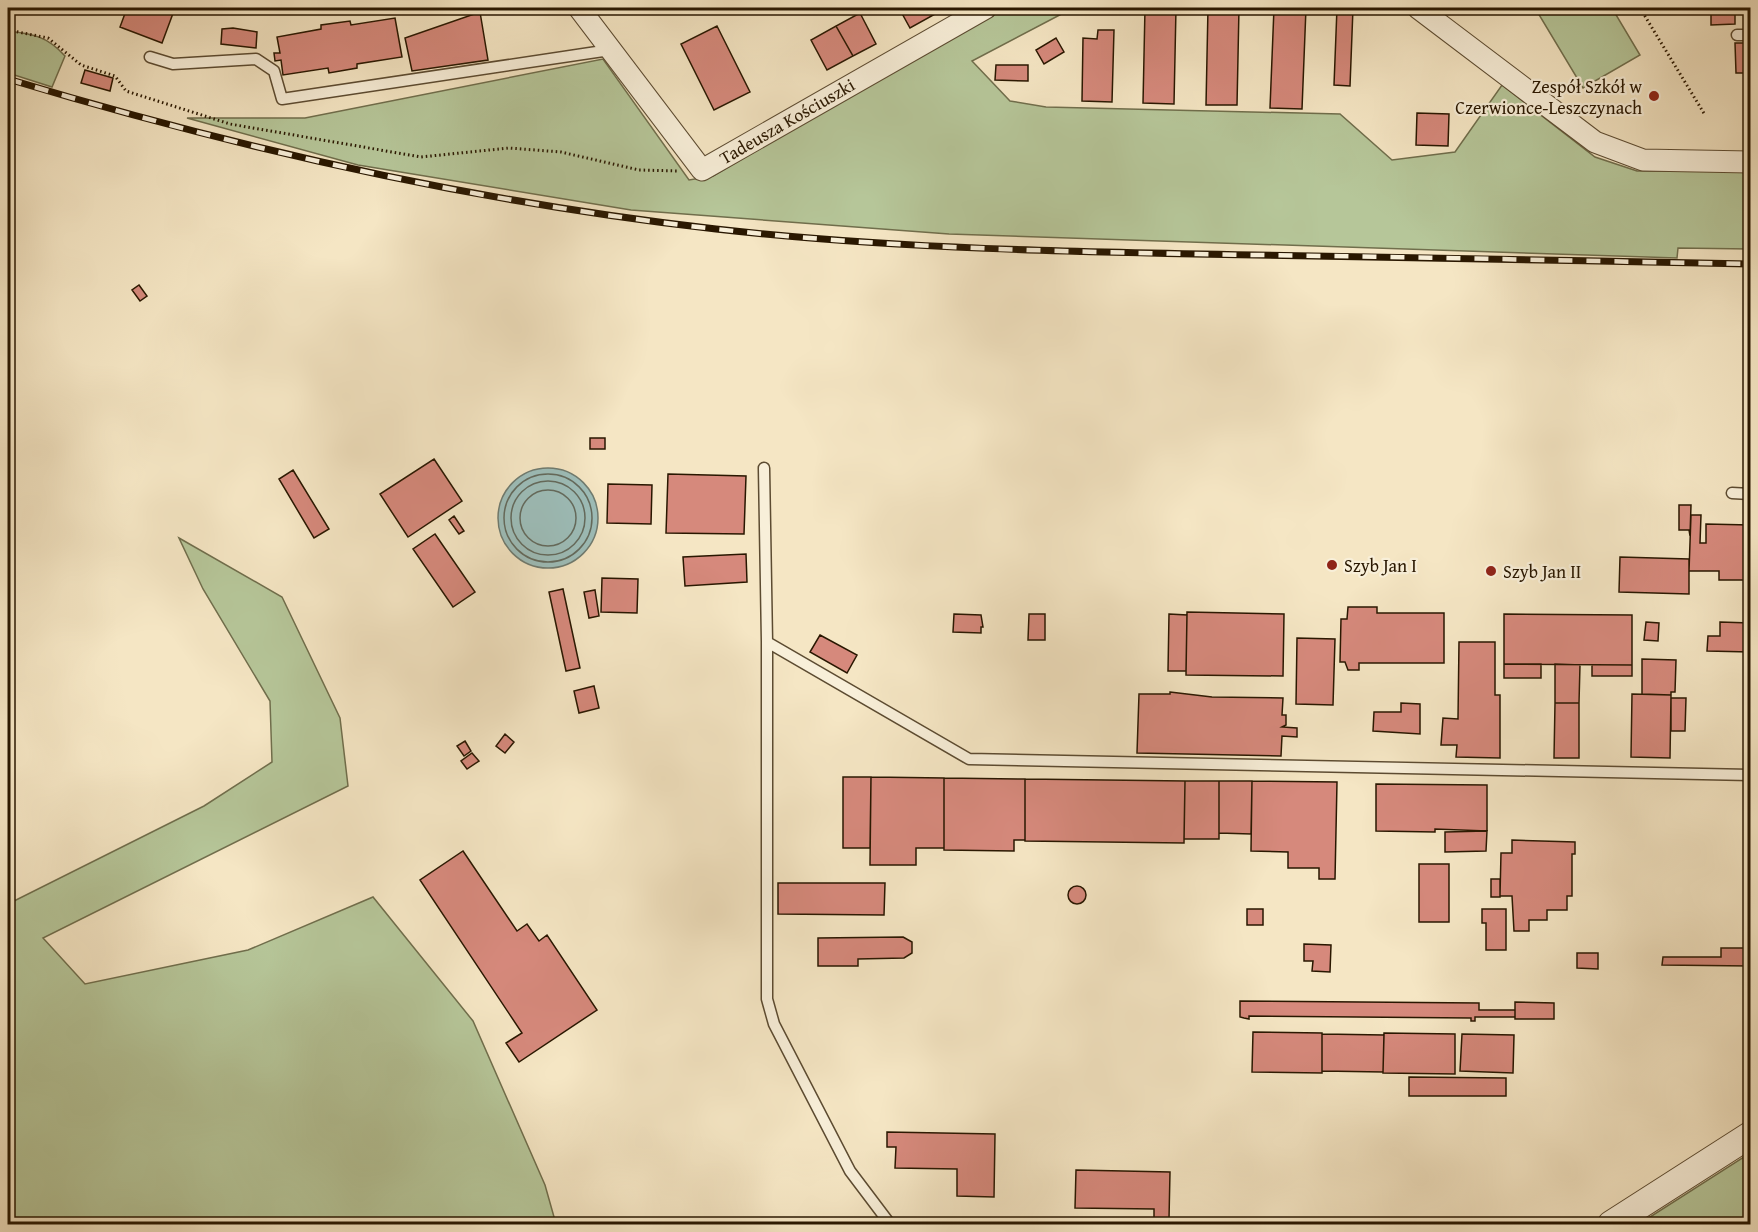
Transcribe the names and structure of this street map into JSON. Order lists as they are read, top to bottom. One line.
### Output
{"streets":{"street":["Tadeusza Kościuszki"]},"places":["Zespół Szkół w Czerwionce-Leszczynach","Szyb Jan I","Szyb Jan II"]}
